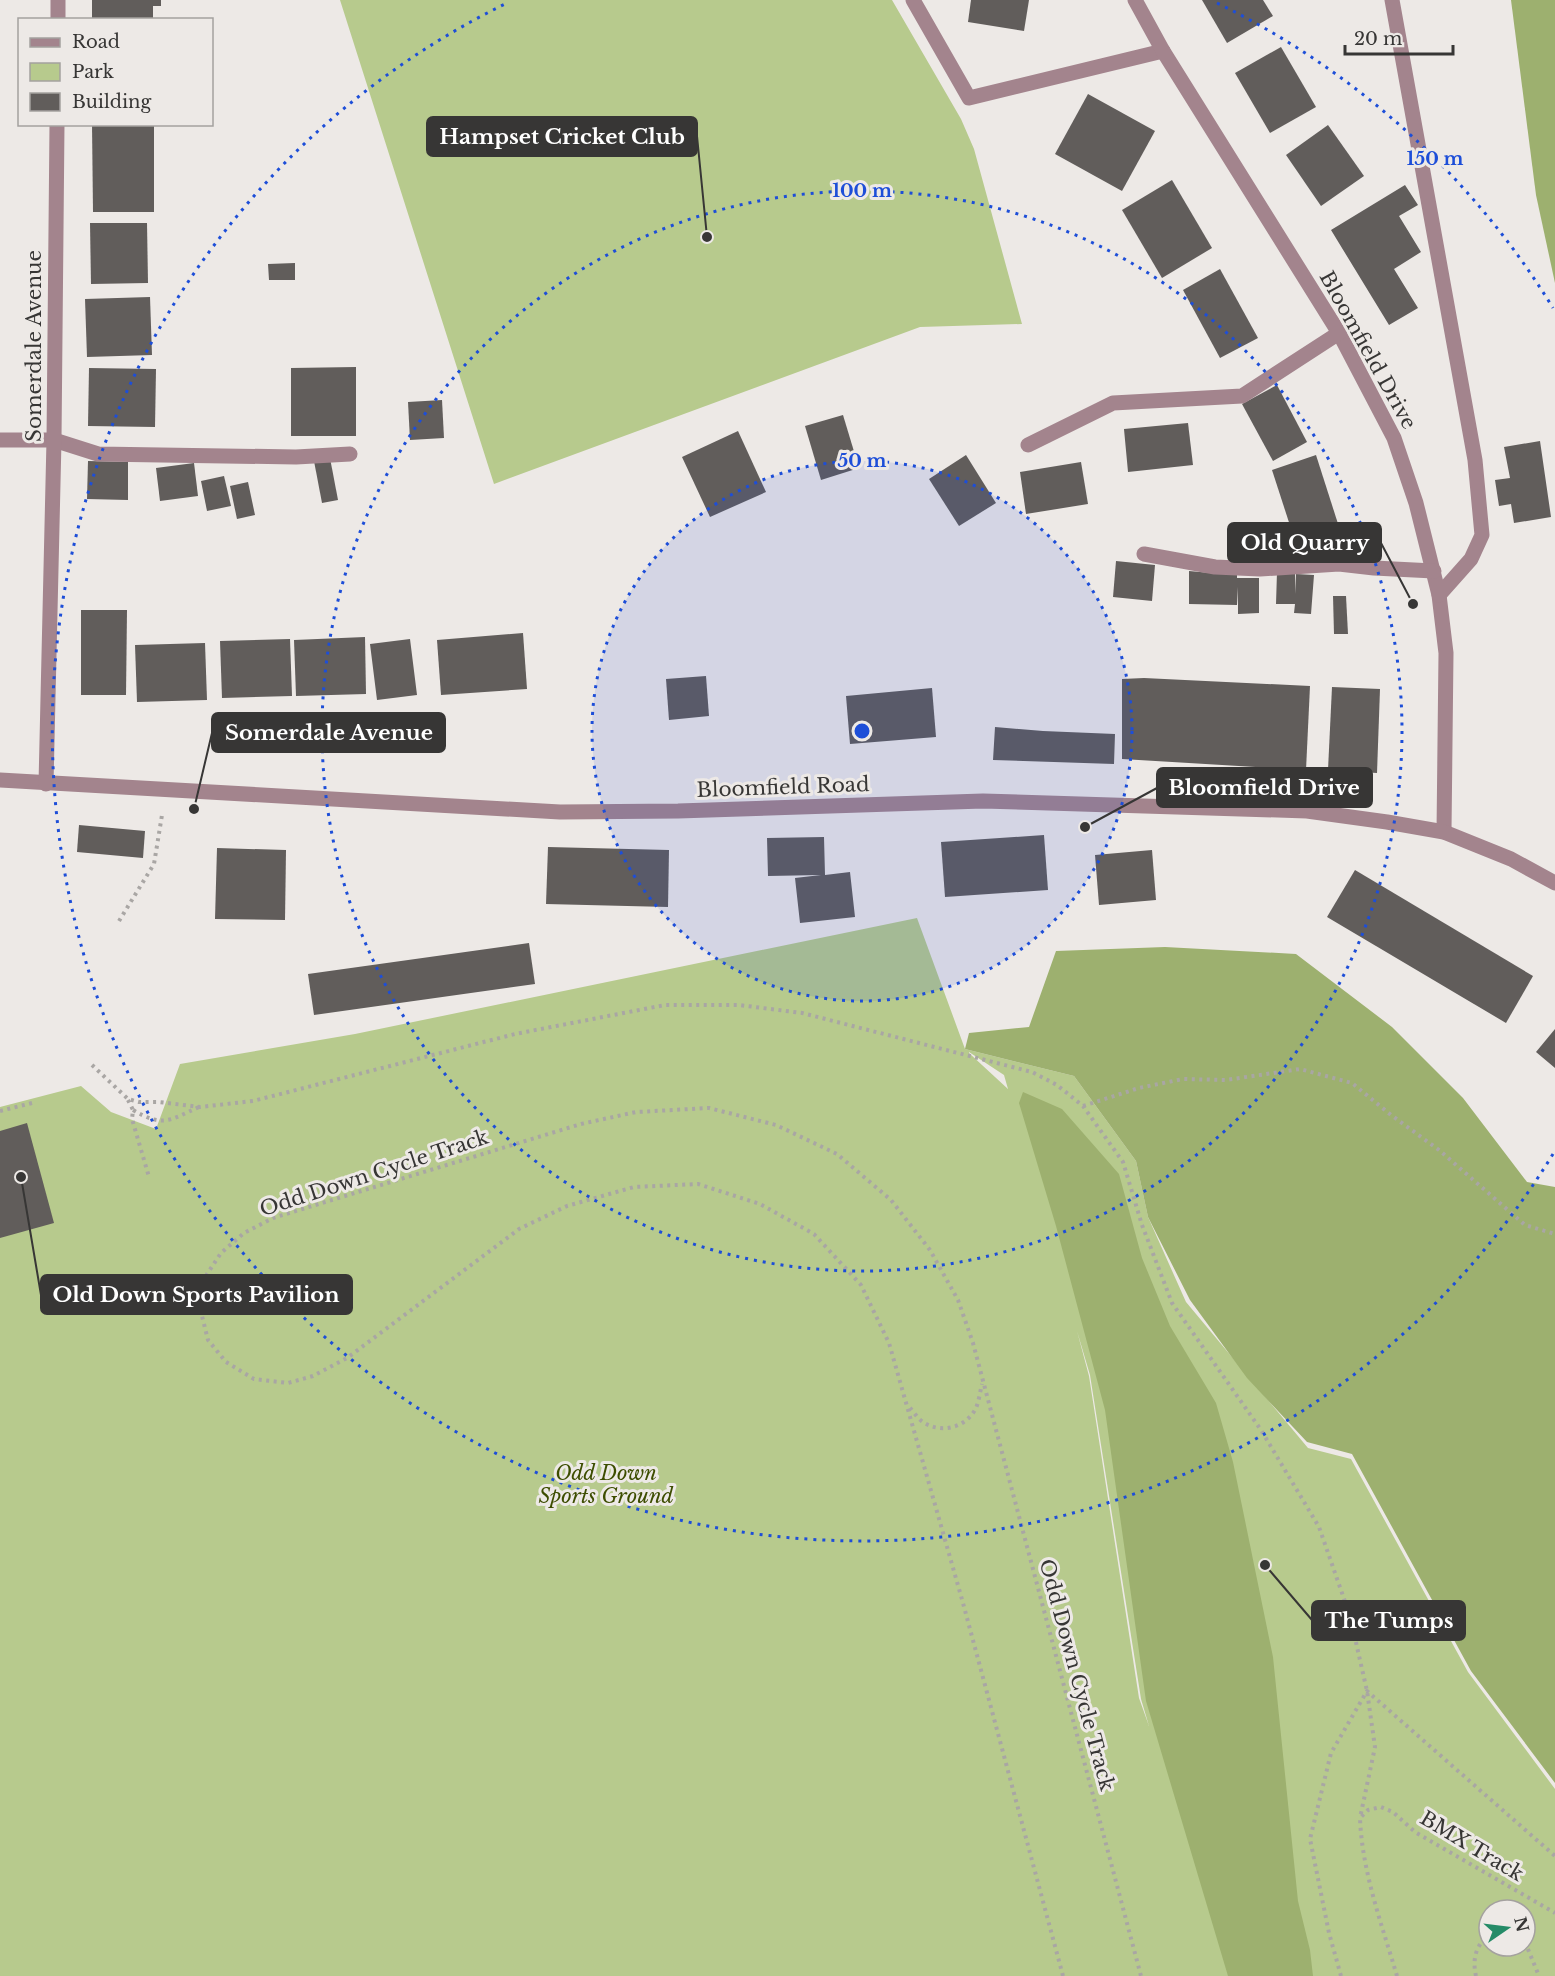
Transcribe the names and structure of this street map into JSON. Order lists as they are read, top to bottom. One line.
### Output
{"streets":{"street":["Somerdale Avenue","Bloomfield Drive","Bloomfield Road"],"path":["Odd Down Cycle Track","BMX Track"]},"crossings":[["Somerdale Avenue","Bloomfield Road"],["Bloomfield Drive","Bloomfield Road"]],"parks":["Odd Down Sports Ground"],"places":["Hampset Cricket Club","Old Quarry","Somerdale Avenue","Bloomfield Drive","Old Down Sports Pavilion","The Tumps"],"legend":["Road","Park","Building"],"scale_bar":"20 m","north":"right","rings":["150 m","100 m","50 m"]}
